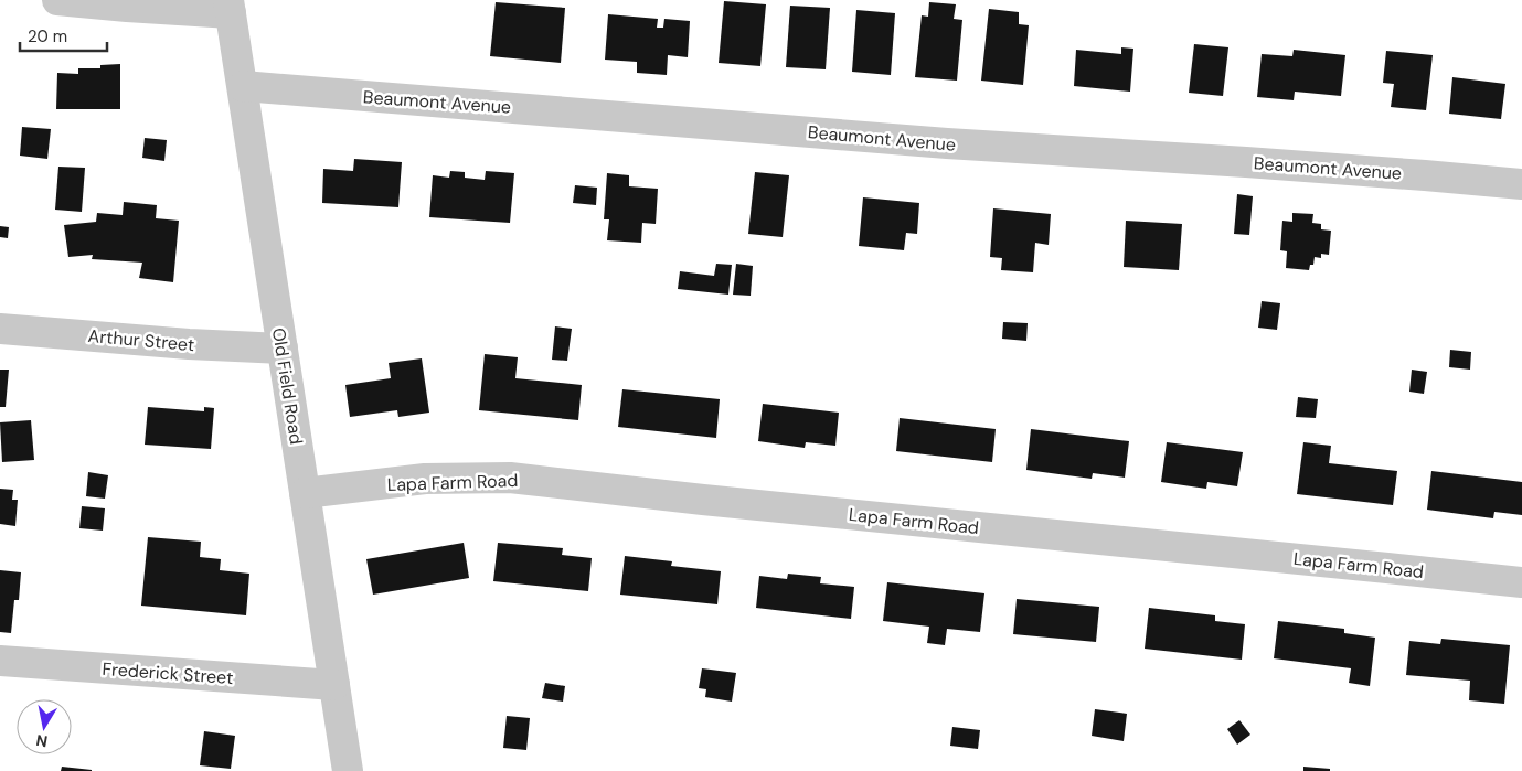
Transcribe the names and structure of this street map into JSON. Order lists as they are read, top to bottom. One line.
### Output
{"streets":{"street":["Beaumont Avenue","Arthur Street","Old Field Road","Lapa Farm Road","Frederick Street"]},"crossings":[["Beaumont Avenue","Old Field Road"],["Arthur Street","Old Field Road"],["Old Field Road","Lapa Farm Road"],["Old Field Road","Frederick Street"]],"scale_bar":"20 m","north":"bottom"}
